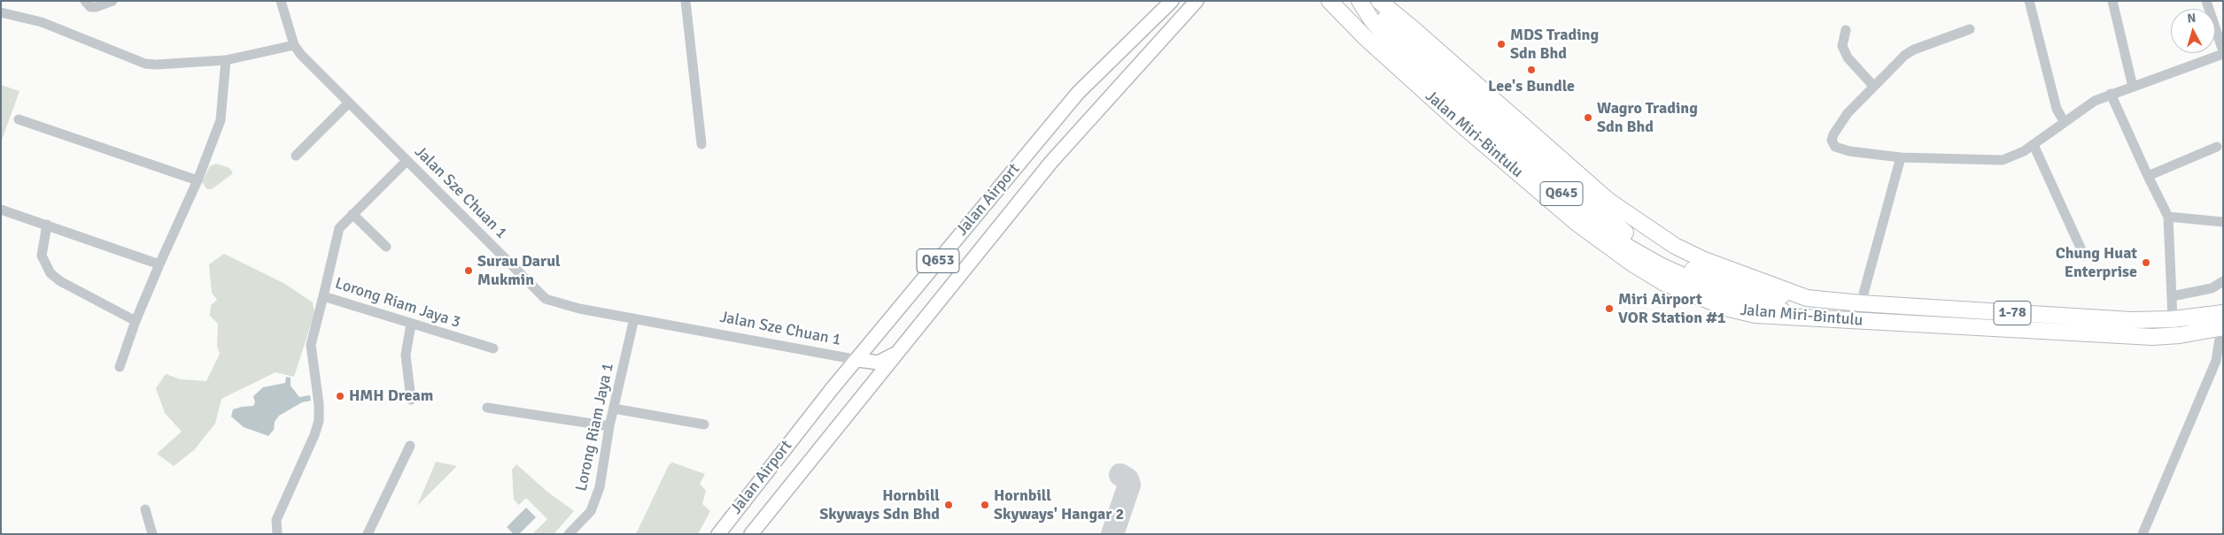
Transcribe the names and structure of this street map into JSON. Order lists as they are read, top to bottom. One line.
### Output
{"streets":{"highway":["Jalan Miri-Bintulu","Q645","1-78"],"main road":["Jalan Airport","Q653"],"street":["Jalan Sze Chuan 1","Lorong Riam Jaya 3","Lorong Riam Jaya 1"]},"crossings":[["Jalan Miri-Bintulu","Q645"],["Jalan Sze Chuan 1","Jalan Airport"],["Jalan Sze Chuan 1","Lorong Riam Jaya 3"],["Jalan Sze Chuan 1","Lorong Riam Jaya 1"]],"places":["MDS Trading Sdn Bhd","Lee's Bundle","Wagro Trading Sdn Bhd","Chung Huat Enterprise","Surau Darul Mukmin","Miri Airport VOR Station #1","HMH Dream","Hornbill Skyways Sdn Bhd","Hornbill Skyways' Hangar 2"],"north":"top"}
